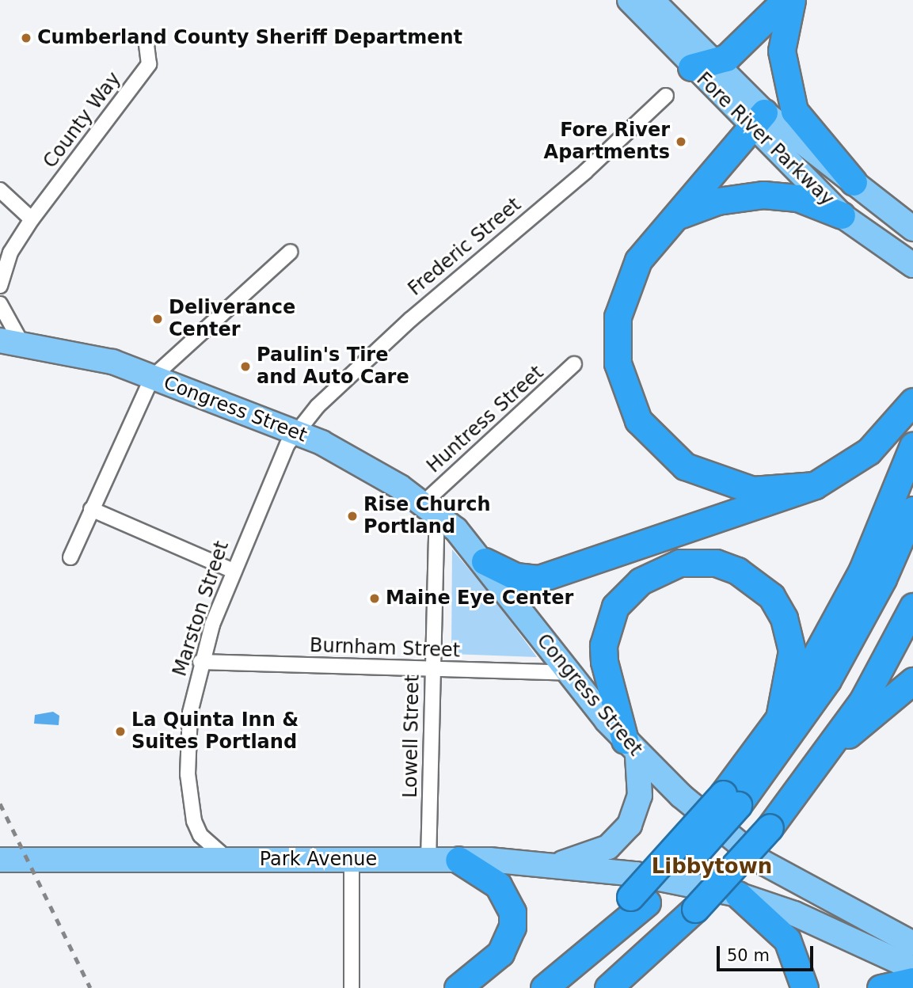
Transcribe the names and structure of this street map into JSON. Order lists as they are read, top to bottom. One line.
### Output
{"streets":{"main road":["Fore River Parkway","Congress Street","Park Avenue"],"street":["County Way","Frederic Street","Huntress Street","Marston Street","Burnham Street","Lowell Street"]},"crossings":[["Frederic Street","Congress Street"],["Frederic Street","Marston Street"],["Congress Street","Huntress Street"],["Congress Street","Marston Street"],["Congress Street","Burnham Street"],["Congress Street","Lowell Street"],["Huntress Street","Lowell Street"],["Marston Street","Burnham Street"],["Marston Street","Park Avenue"],["Burnham Street","Lowell Street"],["Lowell Street","Park Avenue"]],"districts":["Libbytown"],"places":["Cumberland County Sheriff Department","Fore River Apartments","Deliverance Center","Paulin's Tire and Auto Care","Rise Church Portland","Maine Eye Center","La Quinta Inn & Suites Portland"],"scale_bar":"50 m"}
